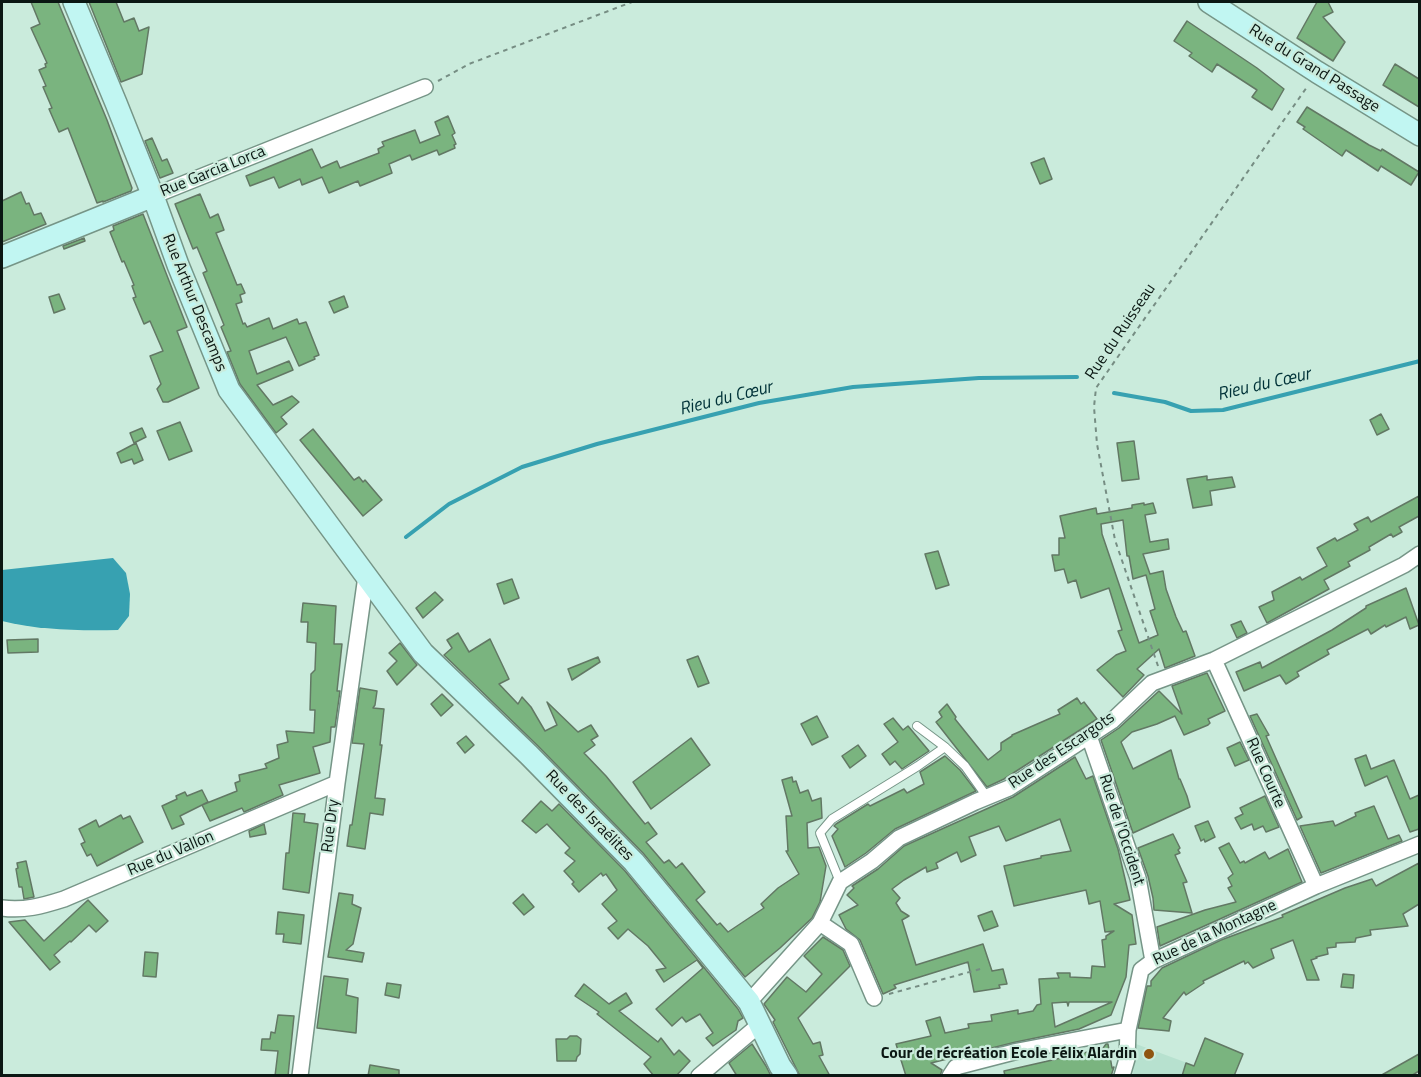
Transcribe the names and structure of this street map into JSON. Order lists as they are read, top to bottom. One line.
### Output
{"streets":{"street":["Rue du Grand Passage","Rue Garcia Lorca","Rue Arthur Descamps","Rue des Escargots","Rue Courte","Rue des Israélites","Rue Dry","Rue de l'Occident","Rue du Vallon","Rue de la Montagne"],"path":["Rue du Ruisseau"]},"crossings":[["Rue du Grand Passage","Rue du Ruisseau"],["Rue Garcia Lorca","Rue Arthur Descamps"],["Rue Arthur Descamps","Rue des Israélites"],["Rue Arthur Descamps","Rue Dry"],["Rue du Ruisseau","Rue des Escargots"],["Rue des Escargots","Rue Courte"],["Rue des Escargots","Rue de l'Occident"],["Rue Courte","Rue de la Montagne"],["Rue des Israélites","Rue Dry"],["Rue Dry","Rue du Vallon"],["Rue de l'Occident","Rue de la Montagne"]],"water":["Rieu du Cœur"],"places":["Cour de récréation Ecole Félix Alardin"]}
